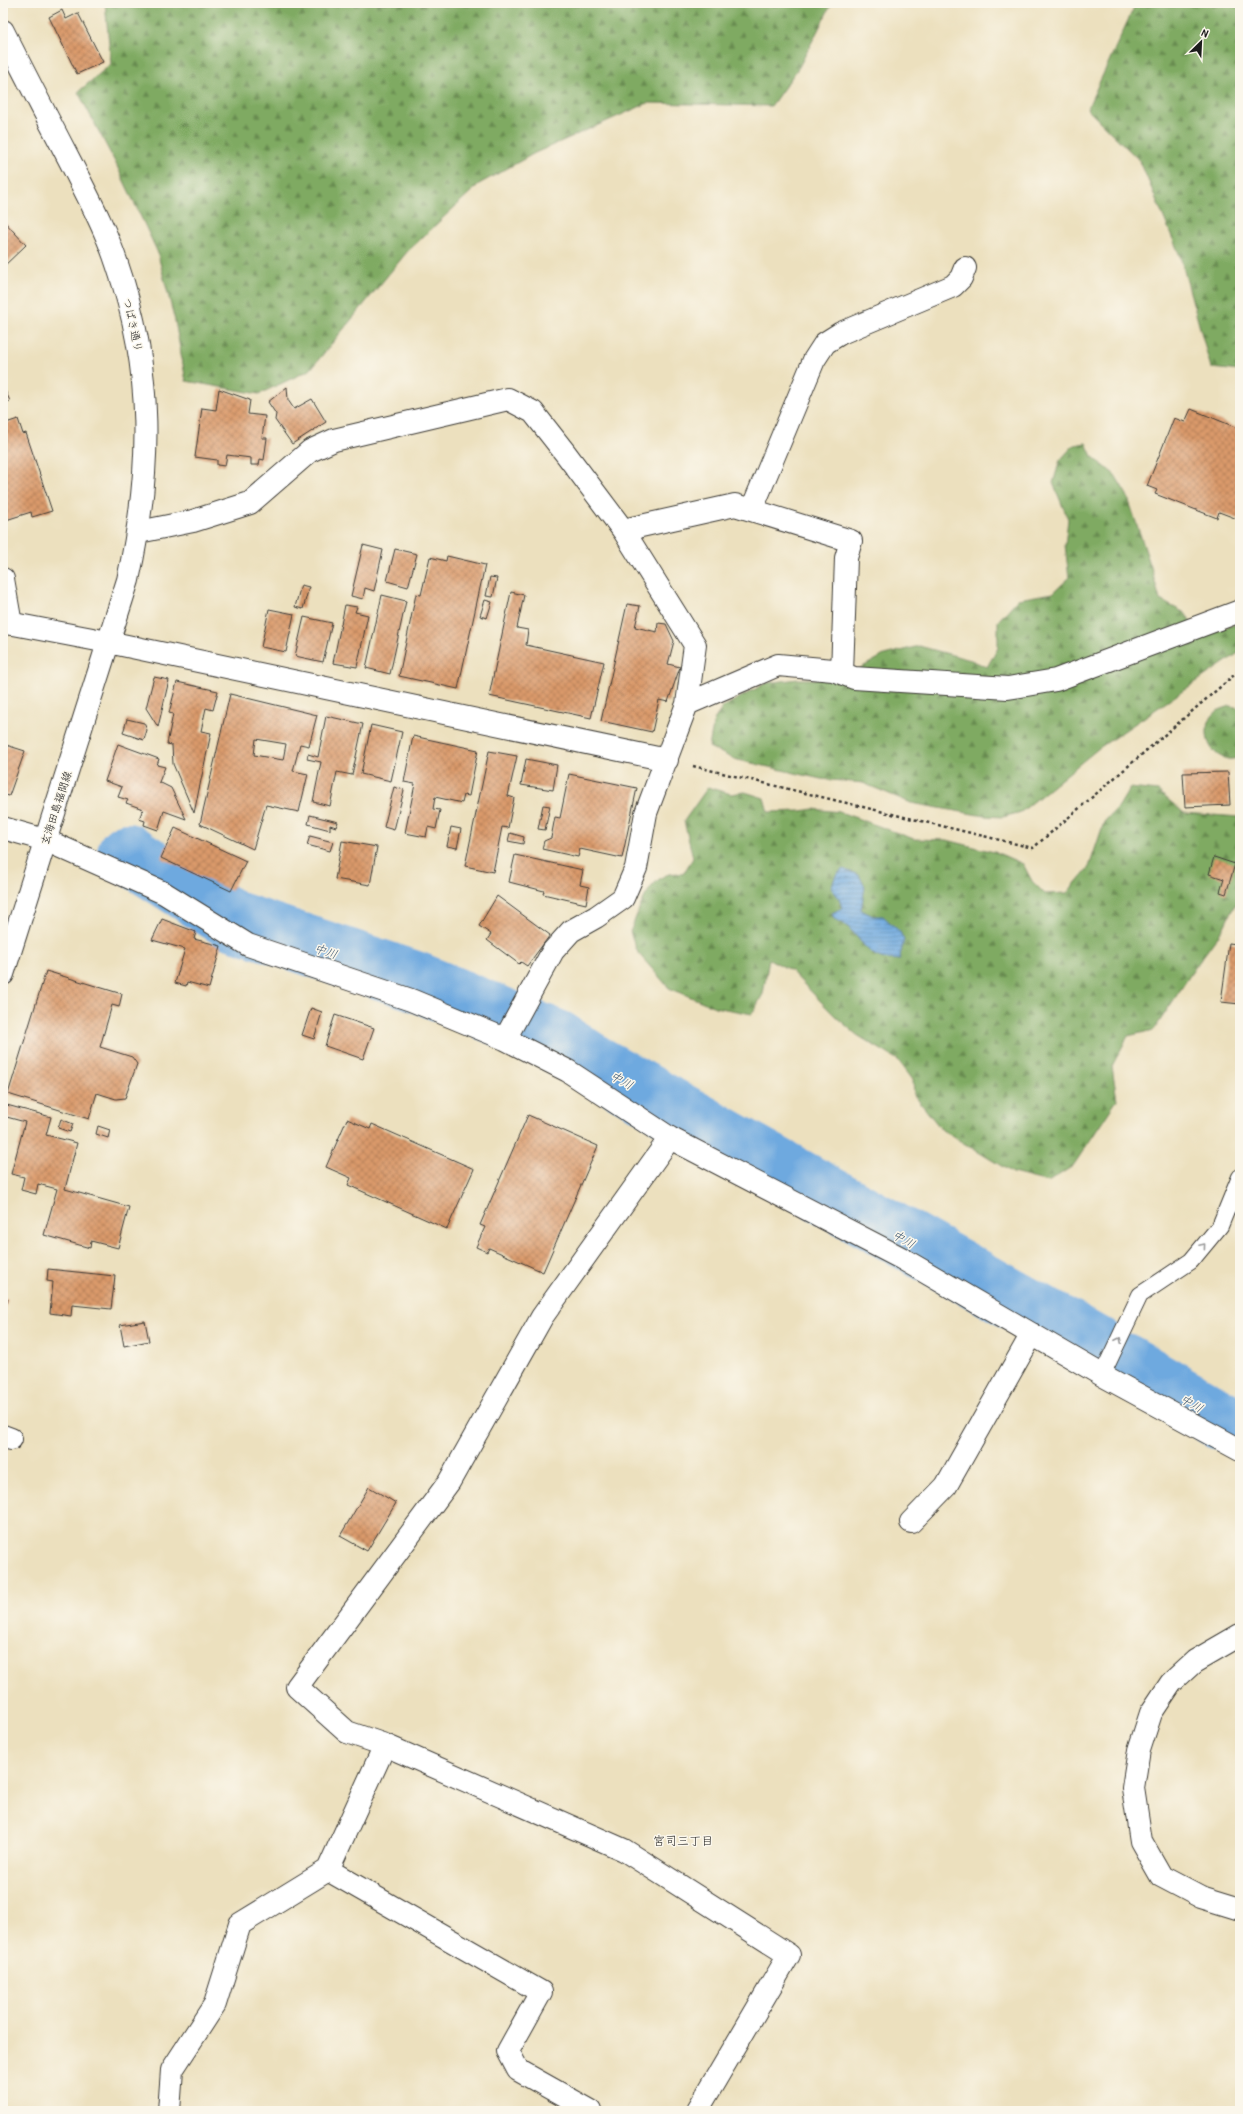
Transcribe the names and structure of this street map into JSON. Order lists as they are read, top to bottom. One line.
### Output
{"streets":{"street":["つばき通り","玄海田島福間線"]},"crossings":[["つばき通り","玄海田島福間線"]],"districts":["宮司三丁目"],"water":["中川"],"north":"top right"}
